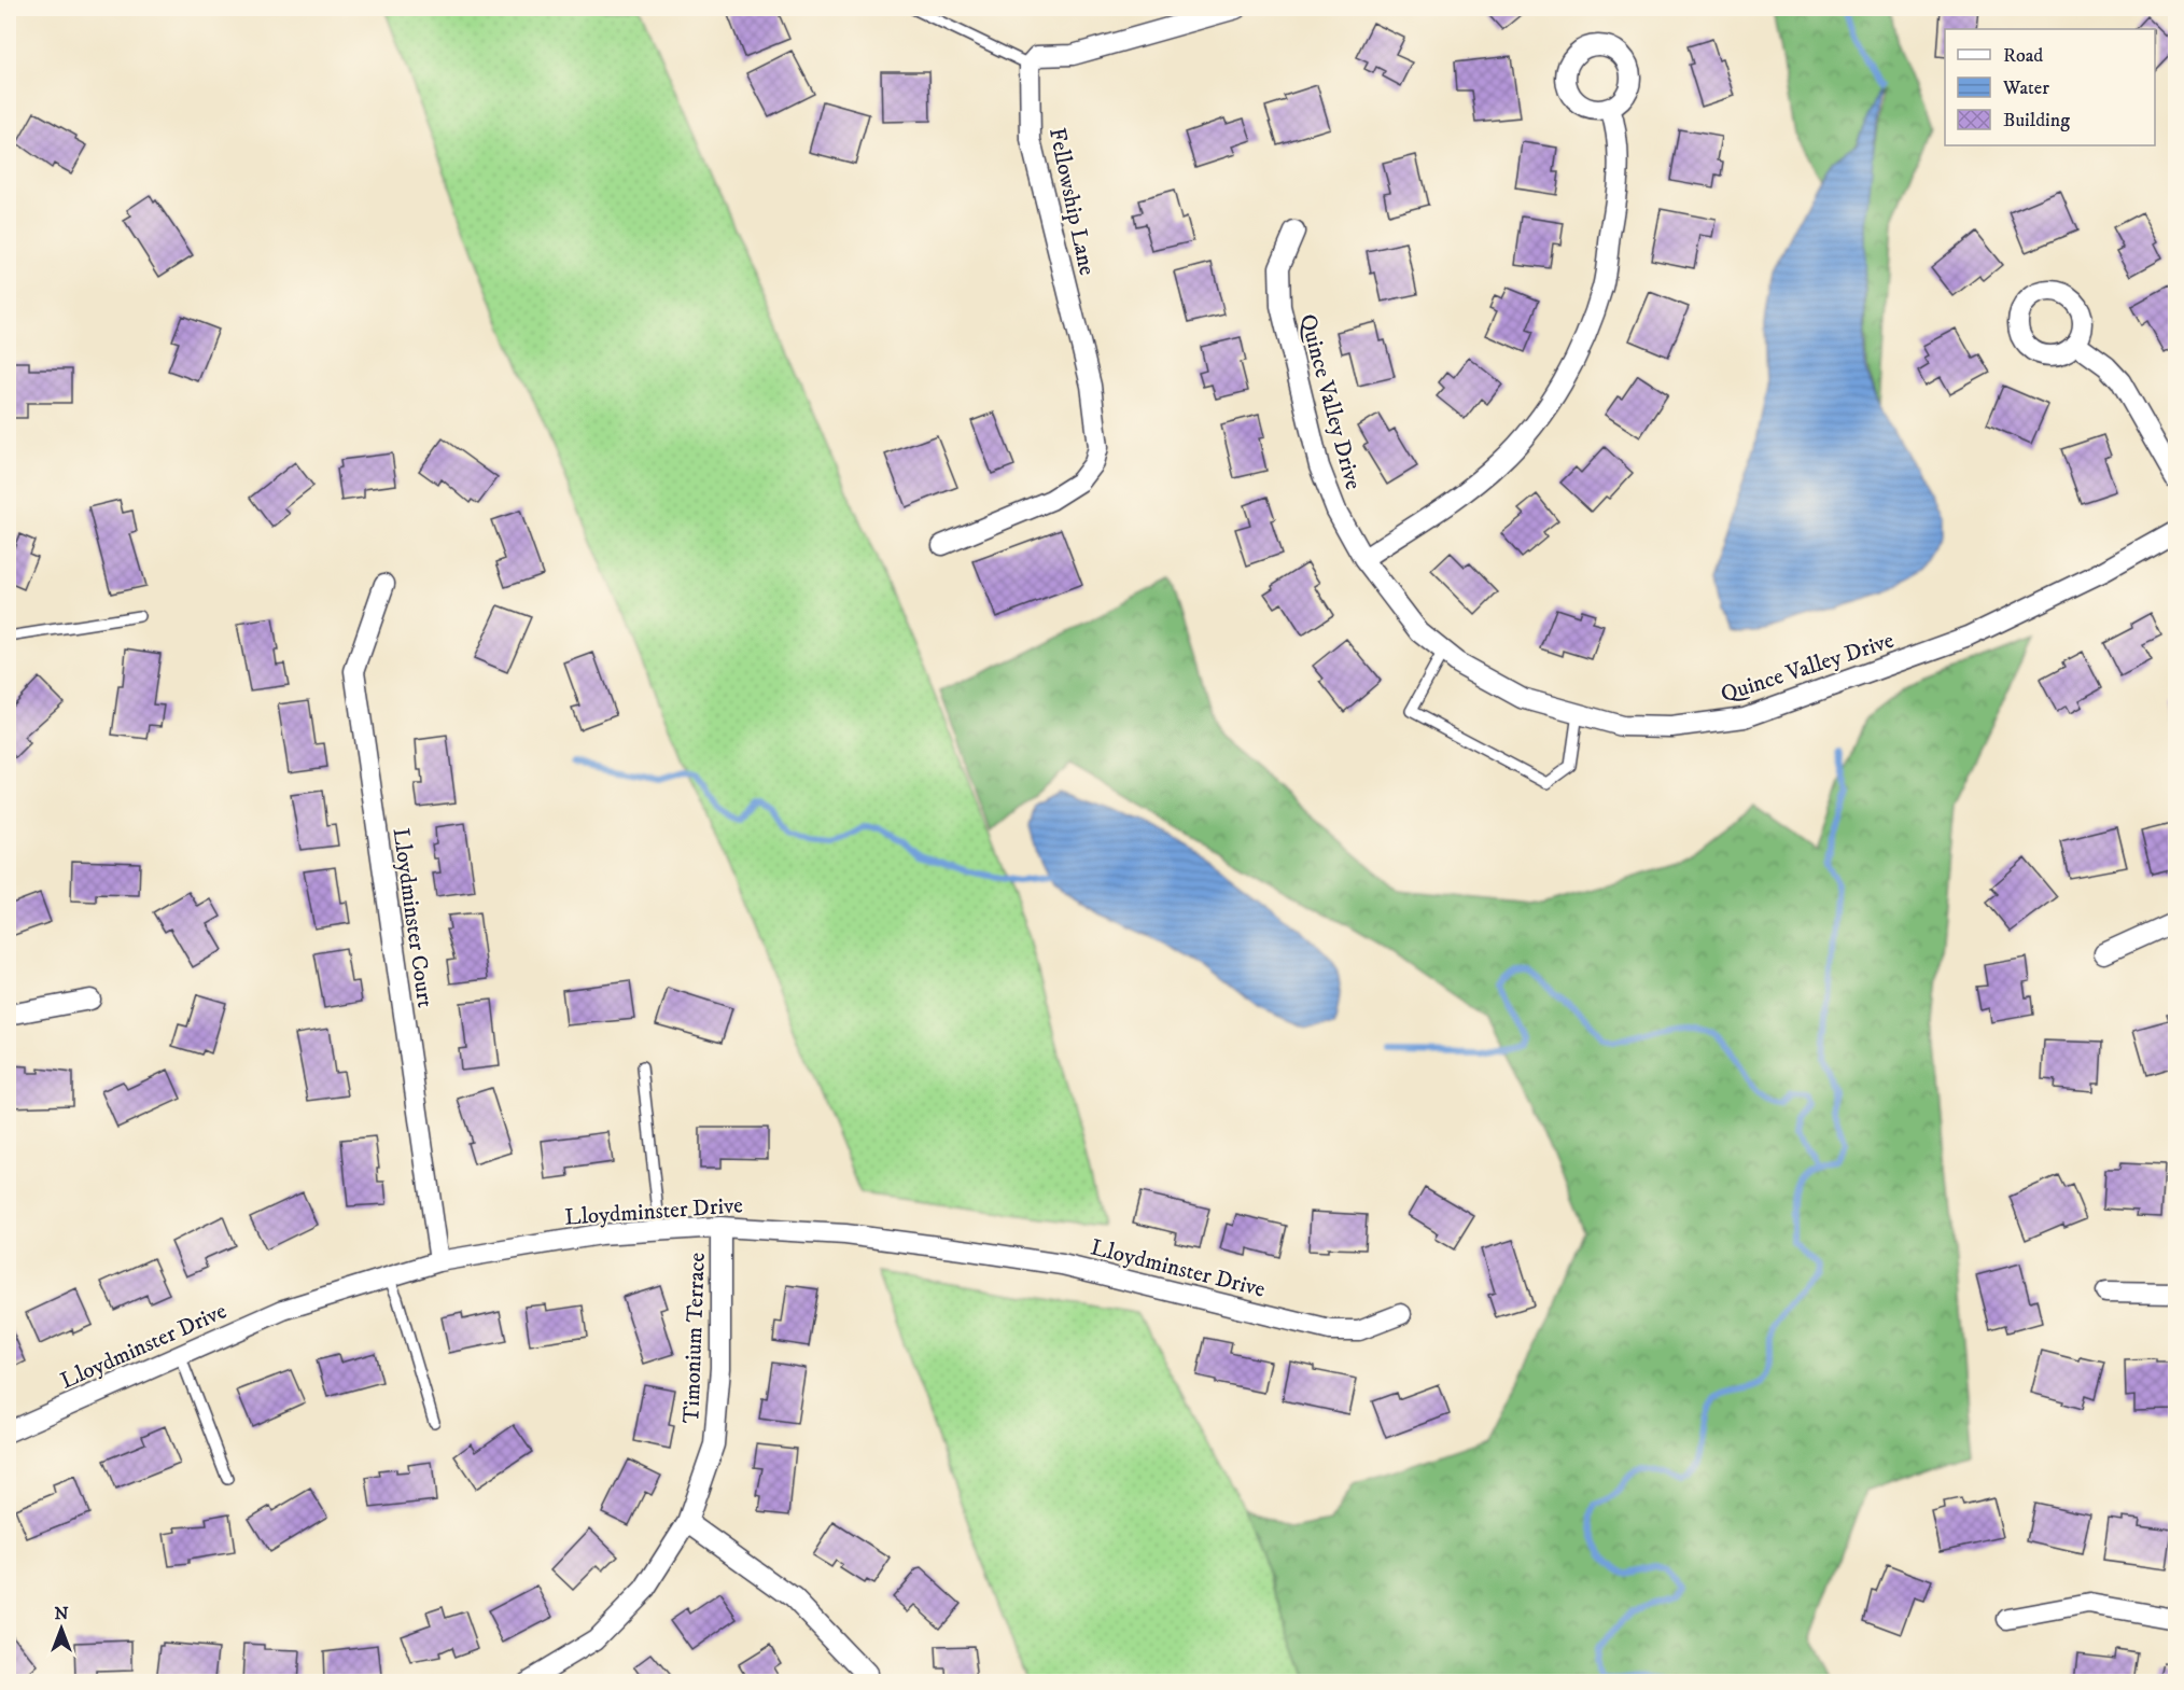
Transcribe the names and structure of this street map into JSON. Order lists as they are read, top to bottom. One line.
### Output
{"streets":{"street":["Fellowship Lane","Quince Valley Drive","Lloydminster Court","Lloydminster Drive","Timonium Terrace"]},"crossings":[["Lloydminster Court","Lloydminster Drive"],["Lloydminster Drive","Timonium Terrace"]],"legend":["Road","Water","Building"],"north":"top"}
